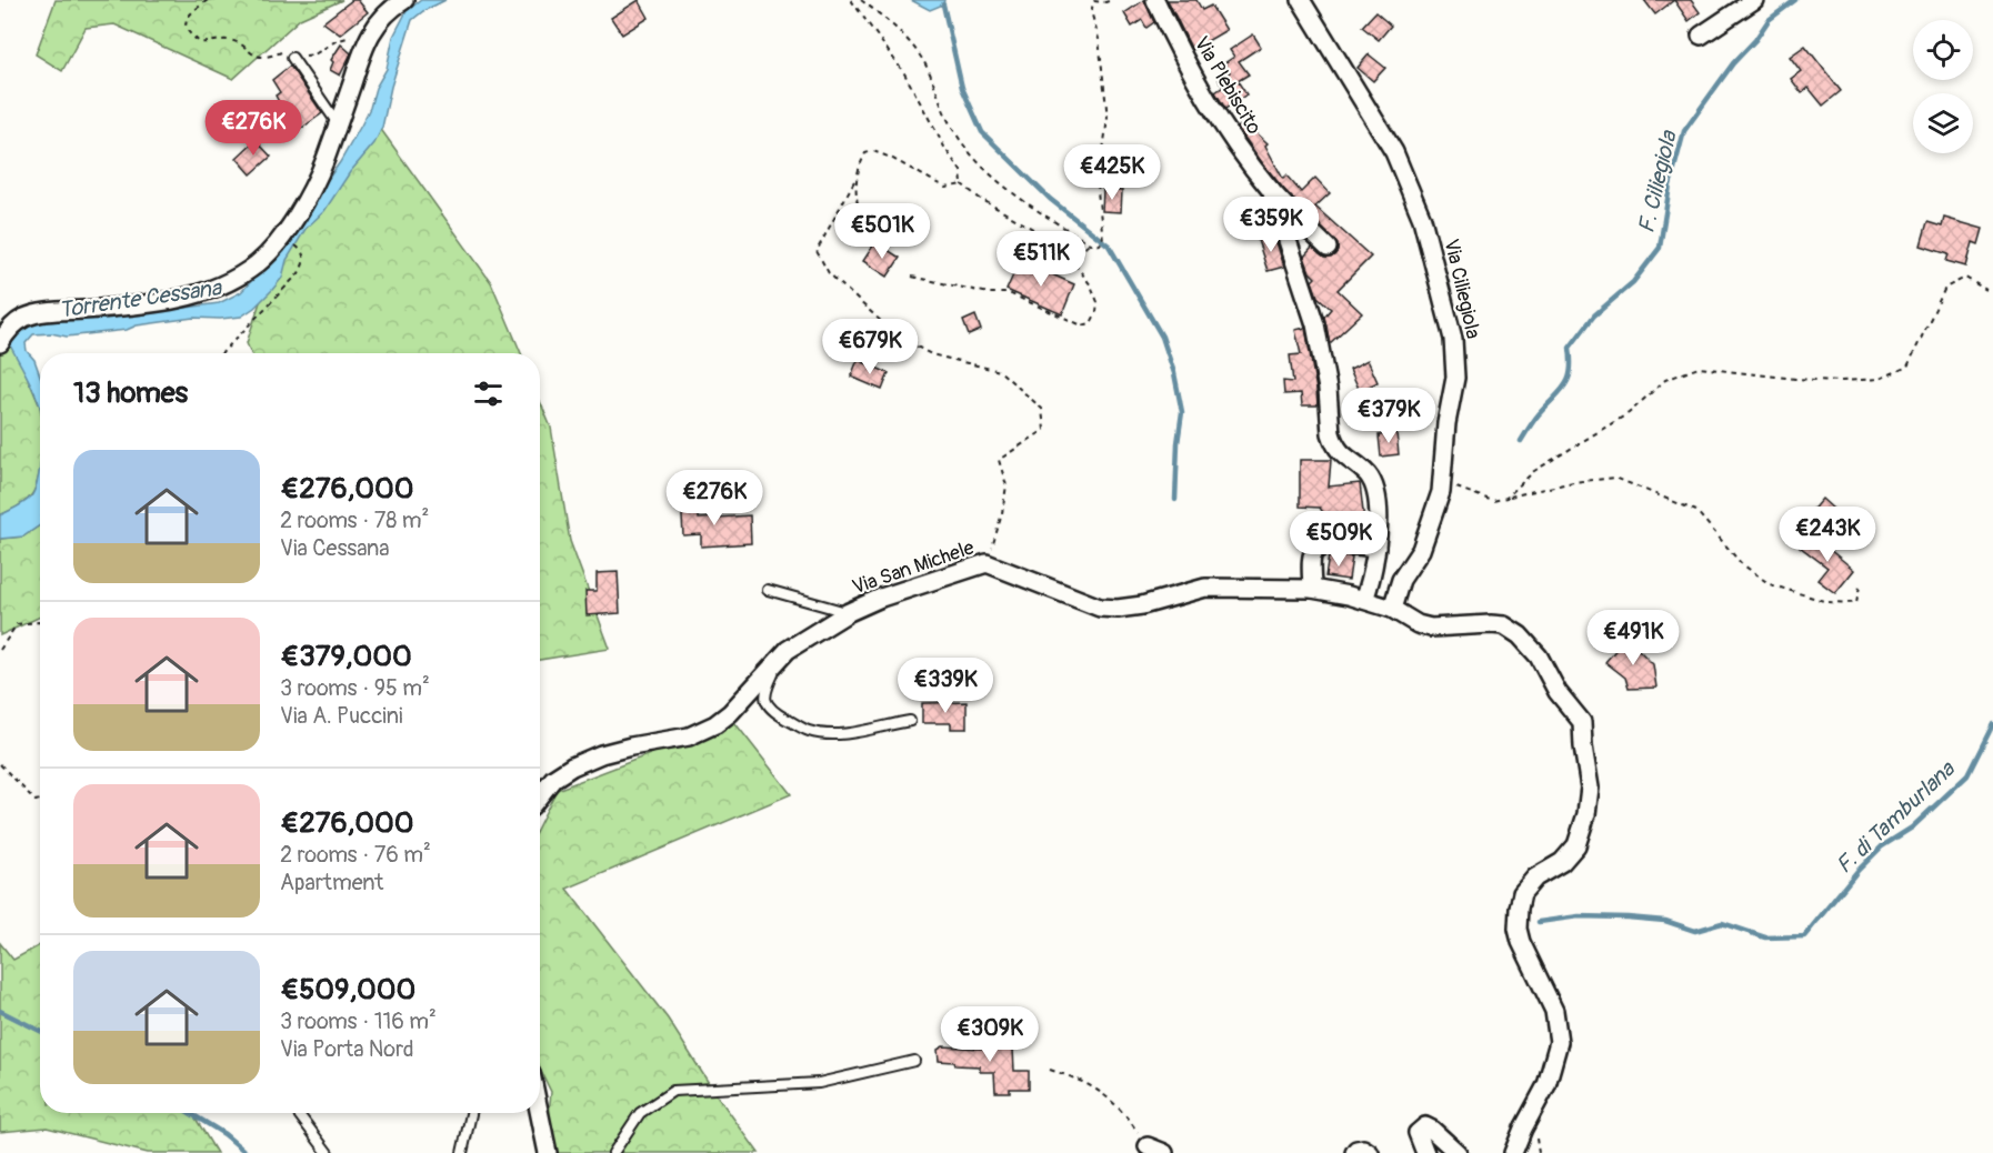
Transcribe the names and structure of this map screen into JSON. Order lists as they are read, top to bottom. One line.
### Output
{"streets":{"street":["Via Plebiscito","Via Ciliegiola","Via San Michele"]},"crossings":[["Via Ciliegiola","Via San Michele"]],"water":["F. Ciliegiola","Torrente Cessana","F. di Tamburlana"],"page":{"price":["€276K","€425K","€359K","€501K","€511K","€679K","€379K","€276K","€243K","€509K","€491K","€339K","€309K"],"heading":"13 homes","list":[{"name":"€276,000","note":"2 rooms · 78 m² · Via Cessana"},{"name":"€379,000","note":"3 rooms · 95 m² · Via A. Puccini"},{"name":"€276,000","note":"2 rooms · 76 m² · Apartment"},{"name":"€509,000","note":"3 rooms · 116 m² · Via Porta Nord"}]}}
